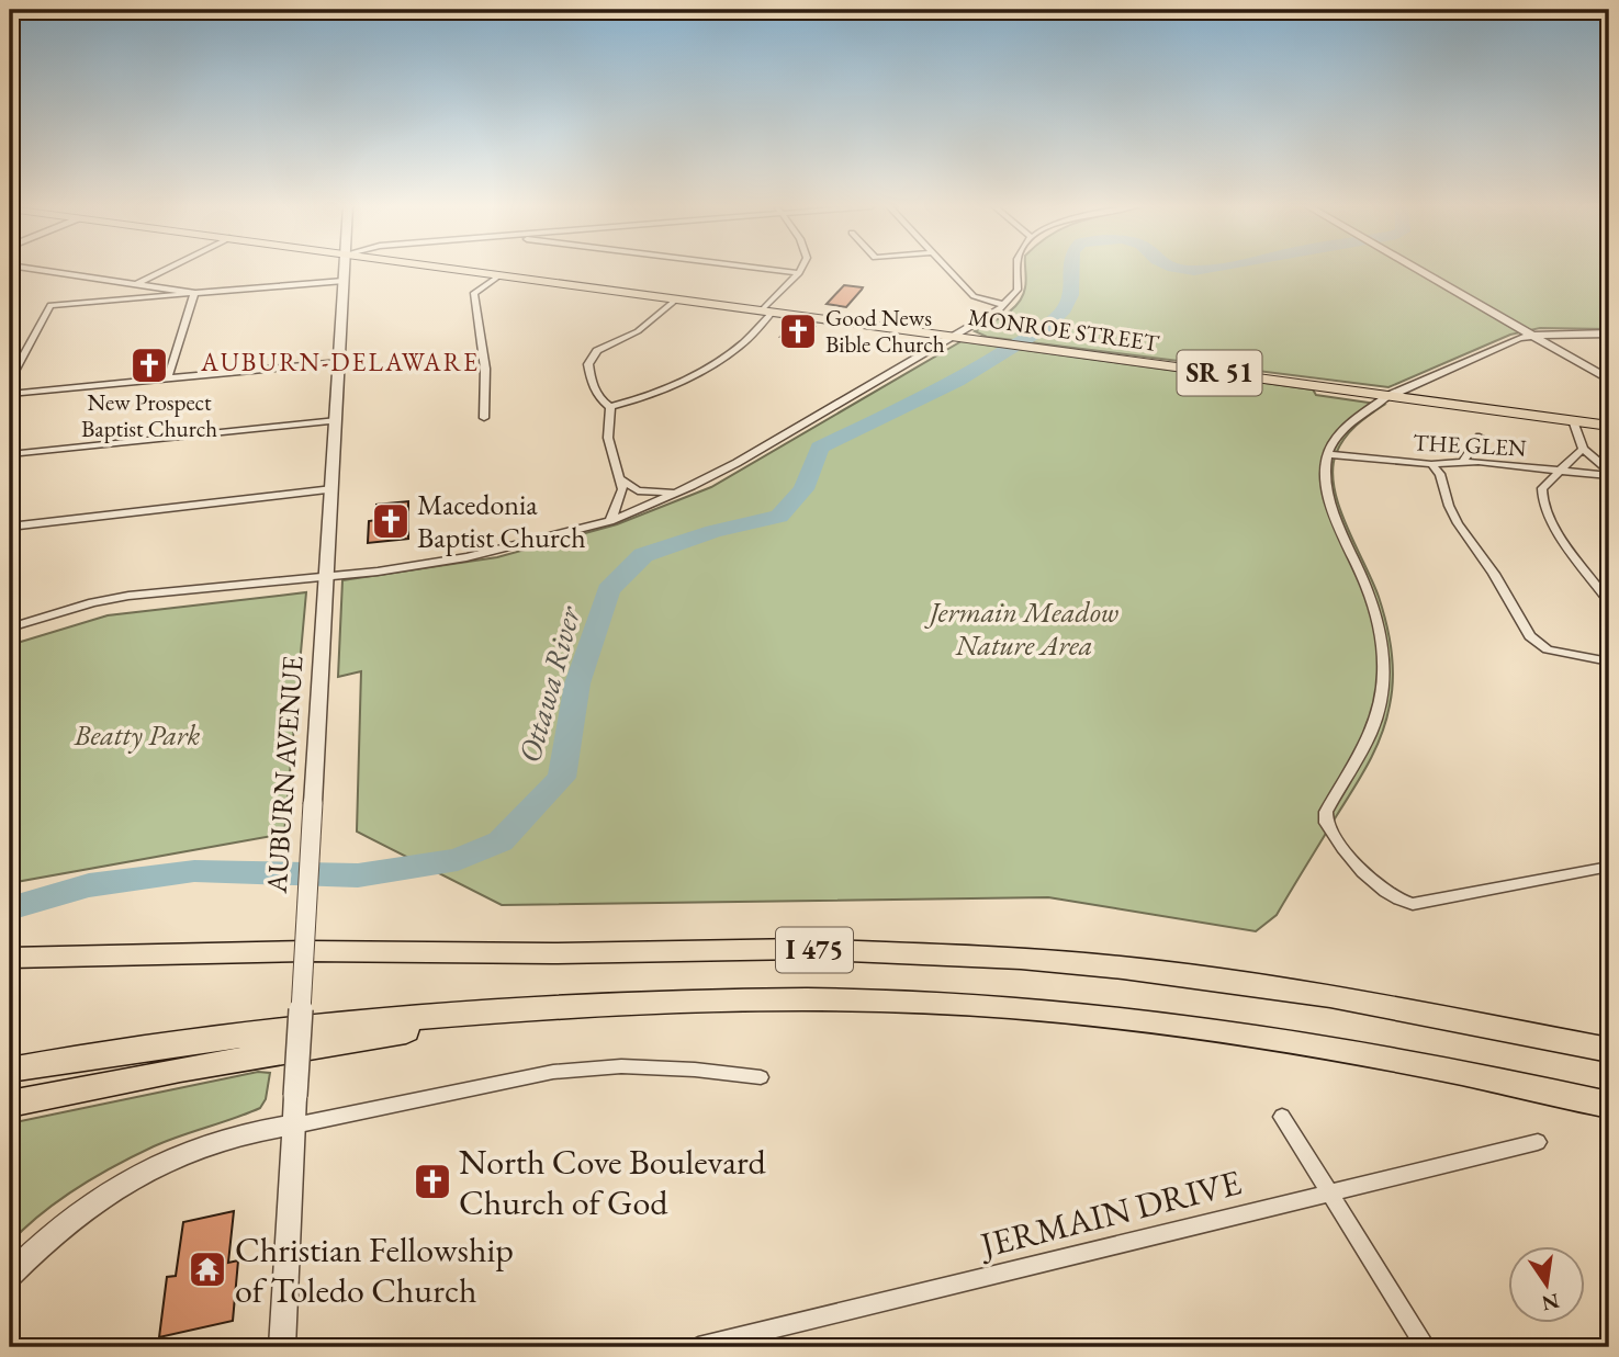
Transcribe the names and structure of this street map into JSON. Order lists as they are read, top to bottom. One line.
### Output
{"streets":{"highway":["I 475"],"main road":["MONROE STREET","SR 51"],"street":["THE GLEN","AUBURN AVENUE","JERMAIN DRIVE"]},"districts":["AUBURN-DELAWARE"],"water":["Ottawa River"],"parks":["Jermain Meadow Nature Area","Beatty Park"],"places":{"church":["Good News Bible Church","New Prospect Baptist Church","Macedonia Baptist Church","North Cove Boulevard Church of God"],"temple":["Christian Fellowship of Toledo Church"]},"north":"bottom"}
